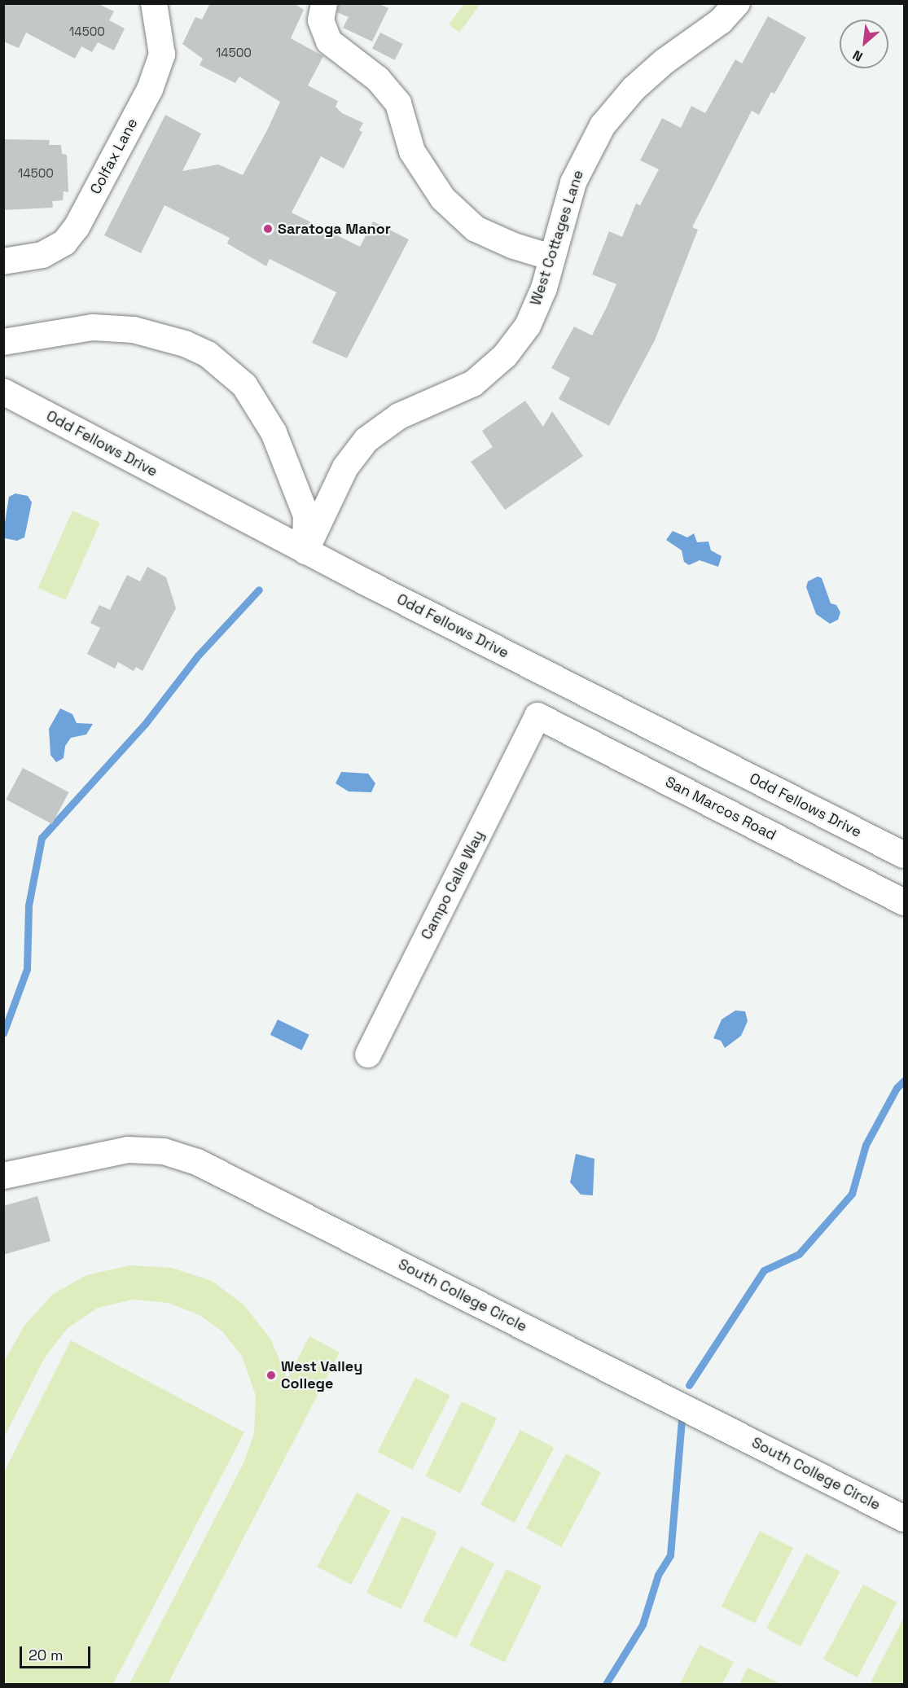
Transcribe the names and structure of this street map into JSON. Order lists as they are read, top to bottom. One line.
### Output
{"streets":{"street":["Colfax Lane","West Cottages Lane","Odd Fellows Drive","San Marcos Road","Campo Calle Way","South College Circle"]},"crossings":[["West Cottages Lane","Odd Fellows Drive"],["San Marcos Road","Campo Calle Way"]],"places":["Saratoga Manor","West Valley College"],"house_numbers":["14500","14500","14500"],"scale_bar":"20 m","north":"bottom left"}
